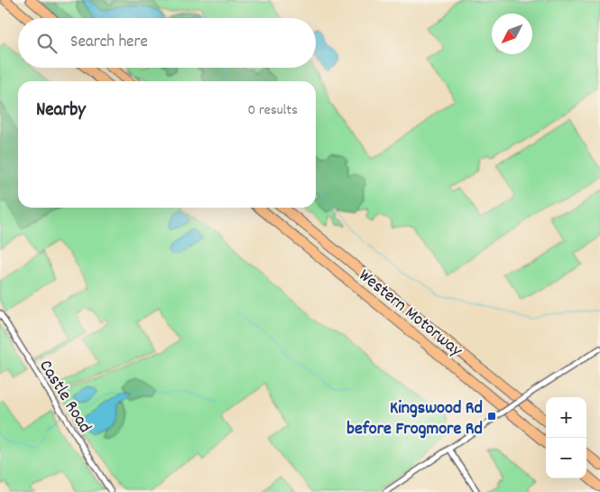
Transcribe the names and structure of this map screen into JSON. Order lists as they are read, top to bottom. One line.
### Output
{"streets":{"highway":["Western Motorway"],"street":["Castle Road"]},"places":{"transit":["Kingswood Rd before Frogmore Rd"]},"north":"bottom left","page":{"search":"Search here","heading":["Nearby","0 results"],"map_buttons":["+","−"]}}
